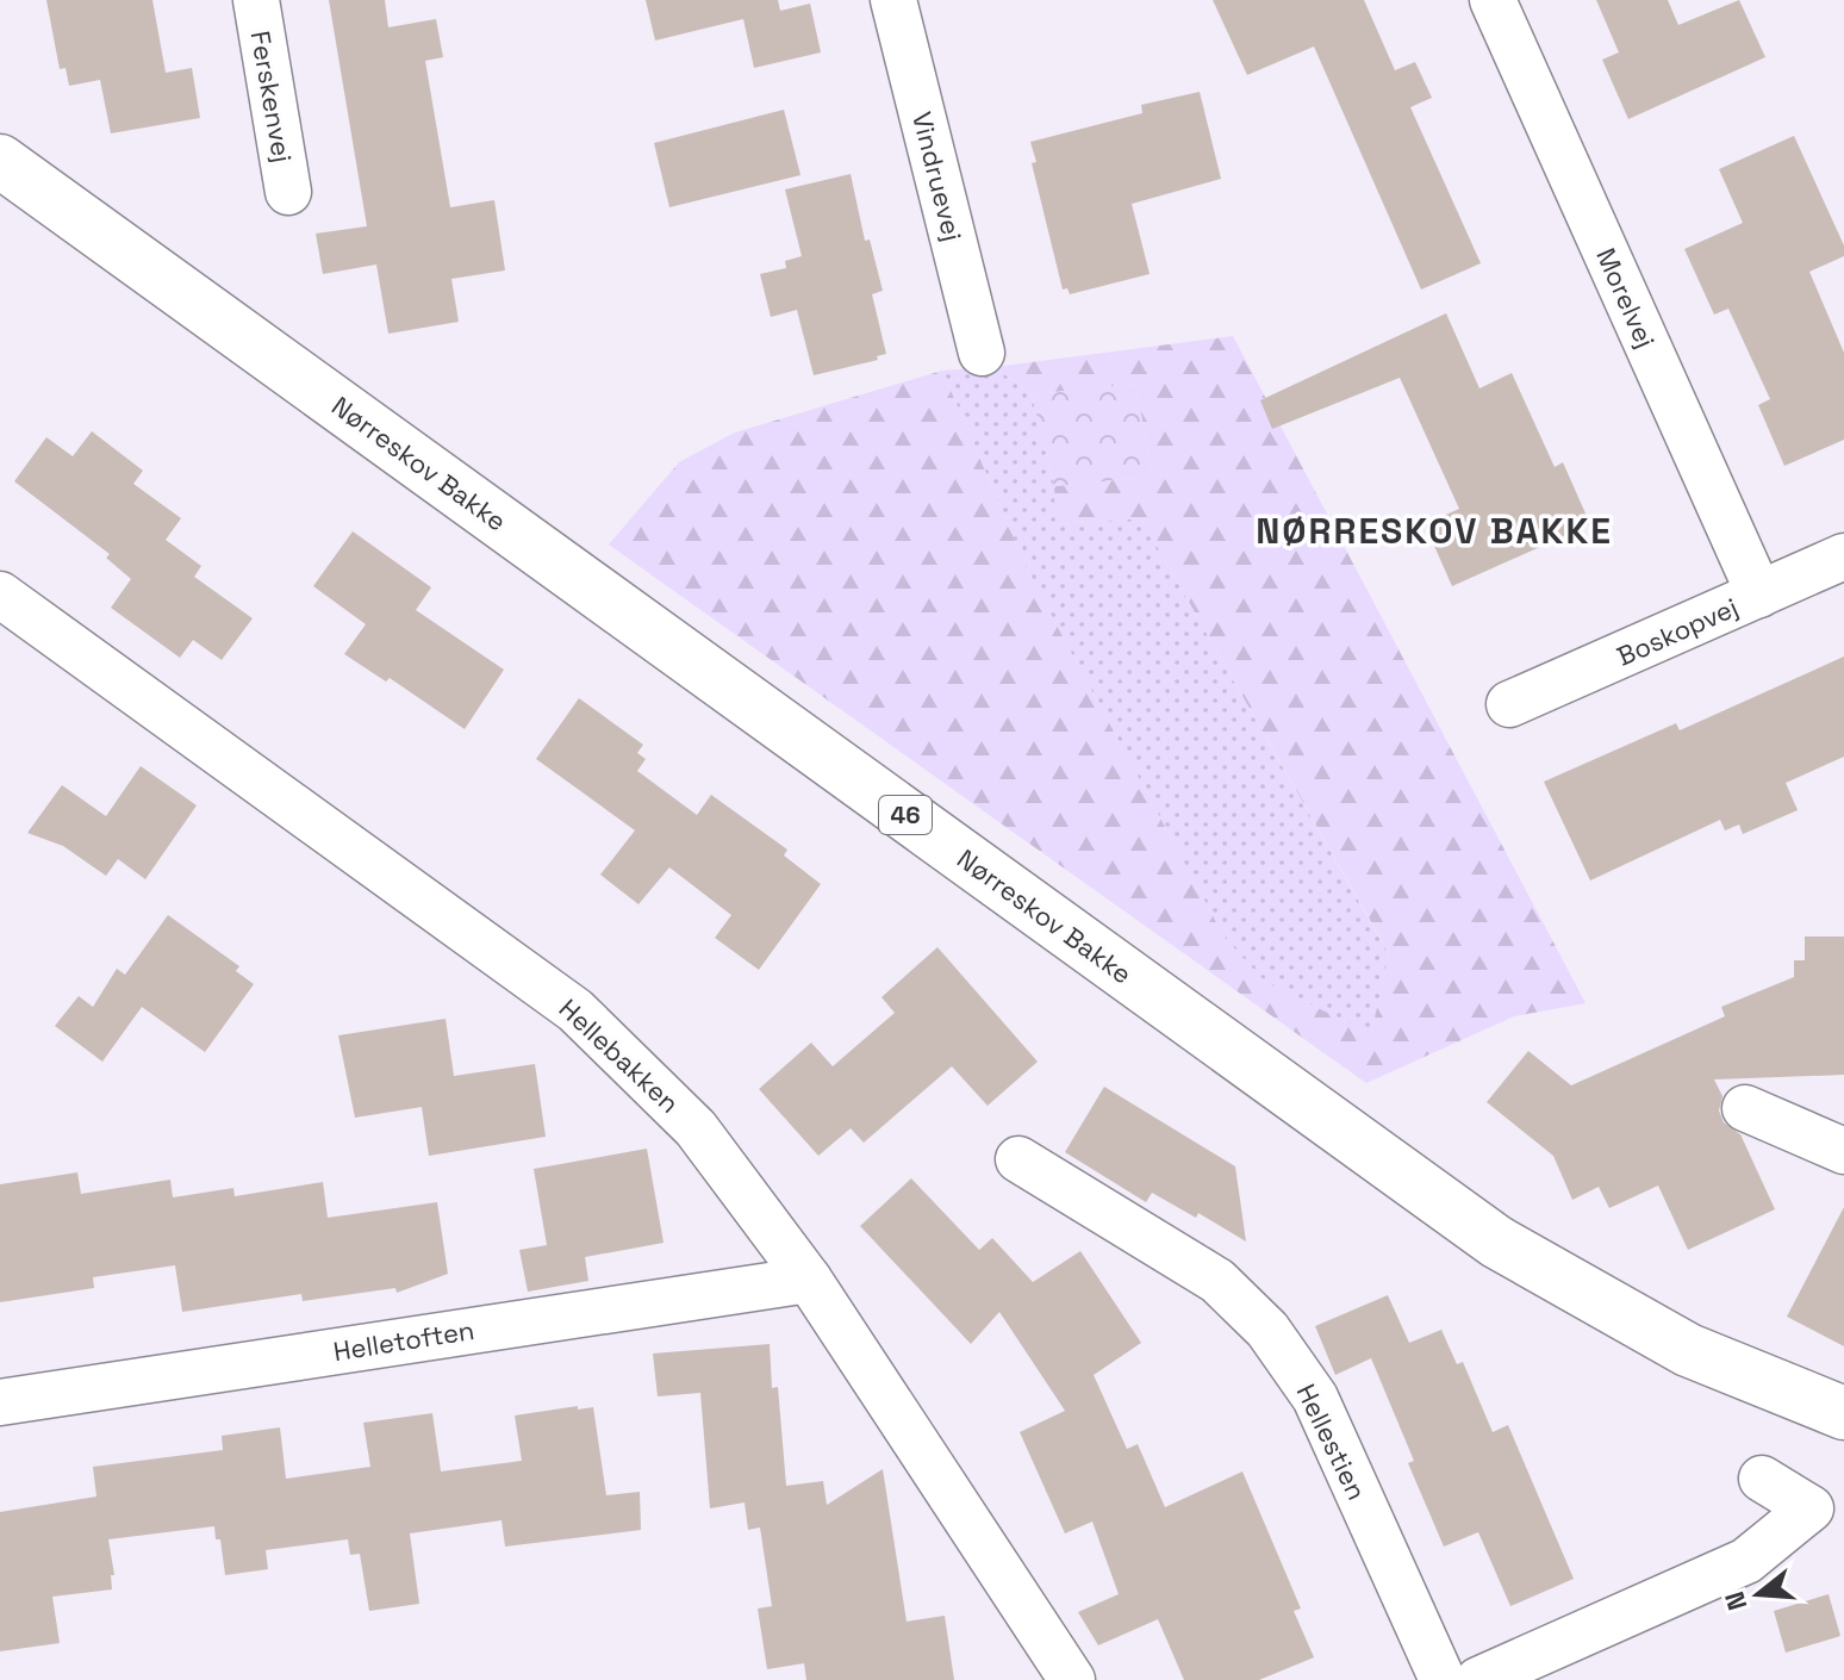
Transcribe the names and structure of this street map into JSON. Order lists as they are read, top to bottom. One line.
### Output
{"streets":{"main road":["Nørreskov Bakke","46"],"street":["Ferskenvej","Vindruevej","Morelvej","Boskopvej","Hellebakken","Helletoften","Hellestien"]},"crossings":[["Morelvej","Boskopvej"],["Hellebakken","Helletoften"]],"districts":["NØRRESKOV BAKKE"],"north":"left"}
